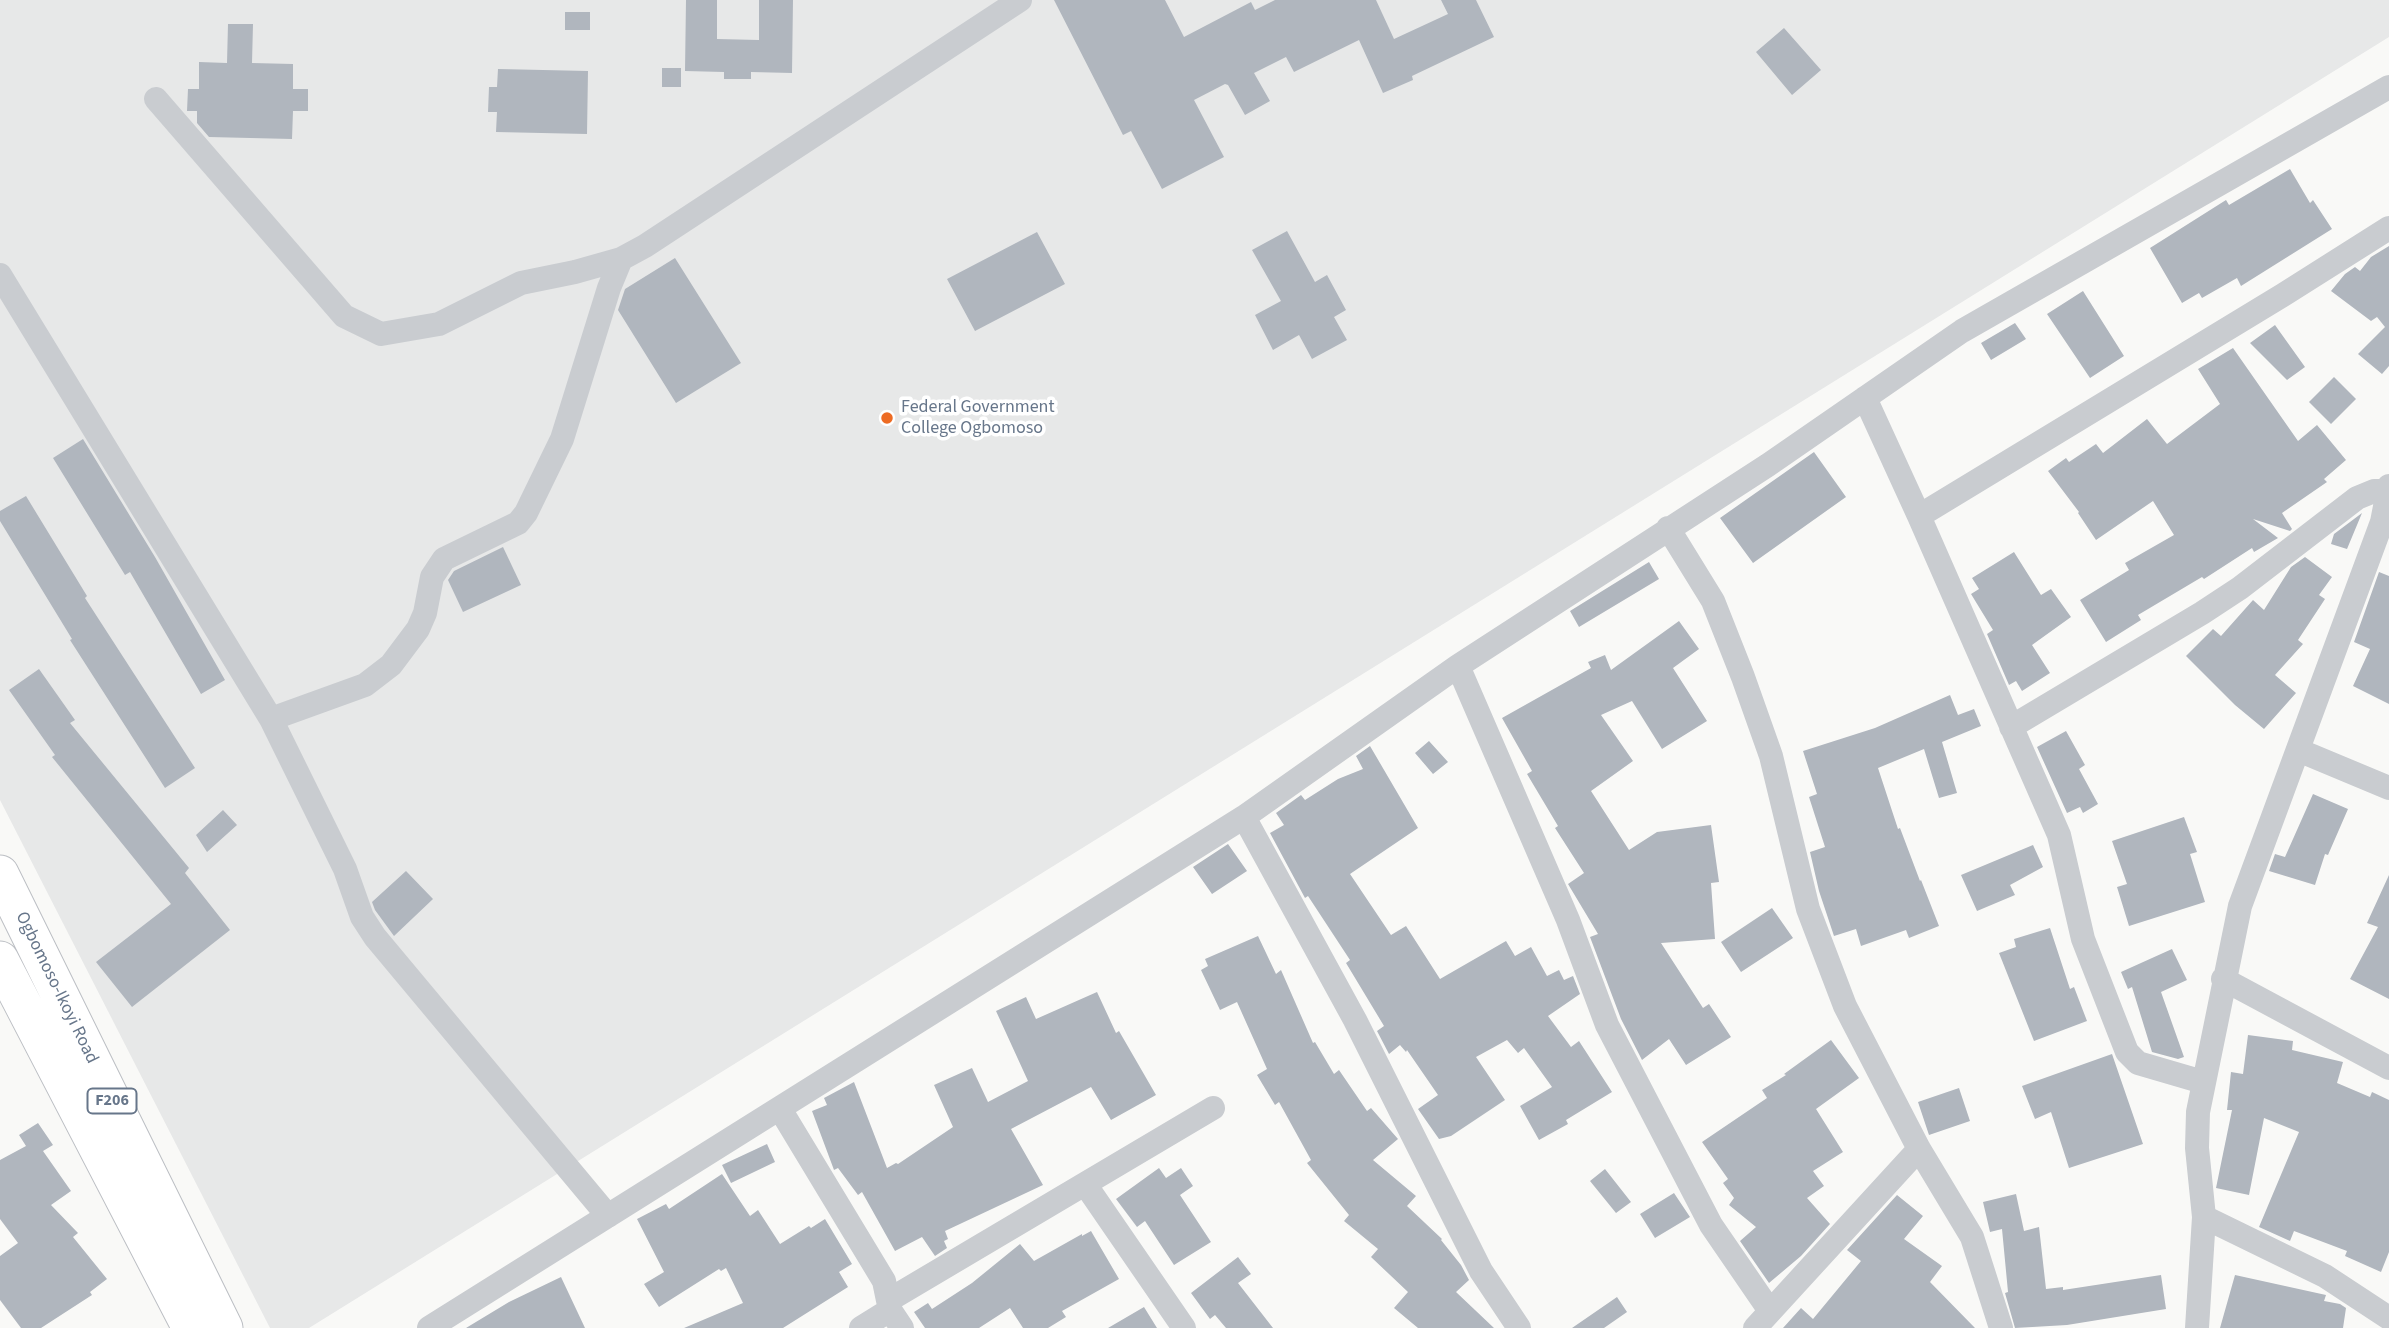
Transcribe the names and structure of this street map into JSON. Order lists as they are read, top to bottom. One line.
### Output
{"streets":{"main road":["Ogbomoso-Ikoyi Road","F206"]},"places":["Federal Government College Ogbomoso"]}
